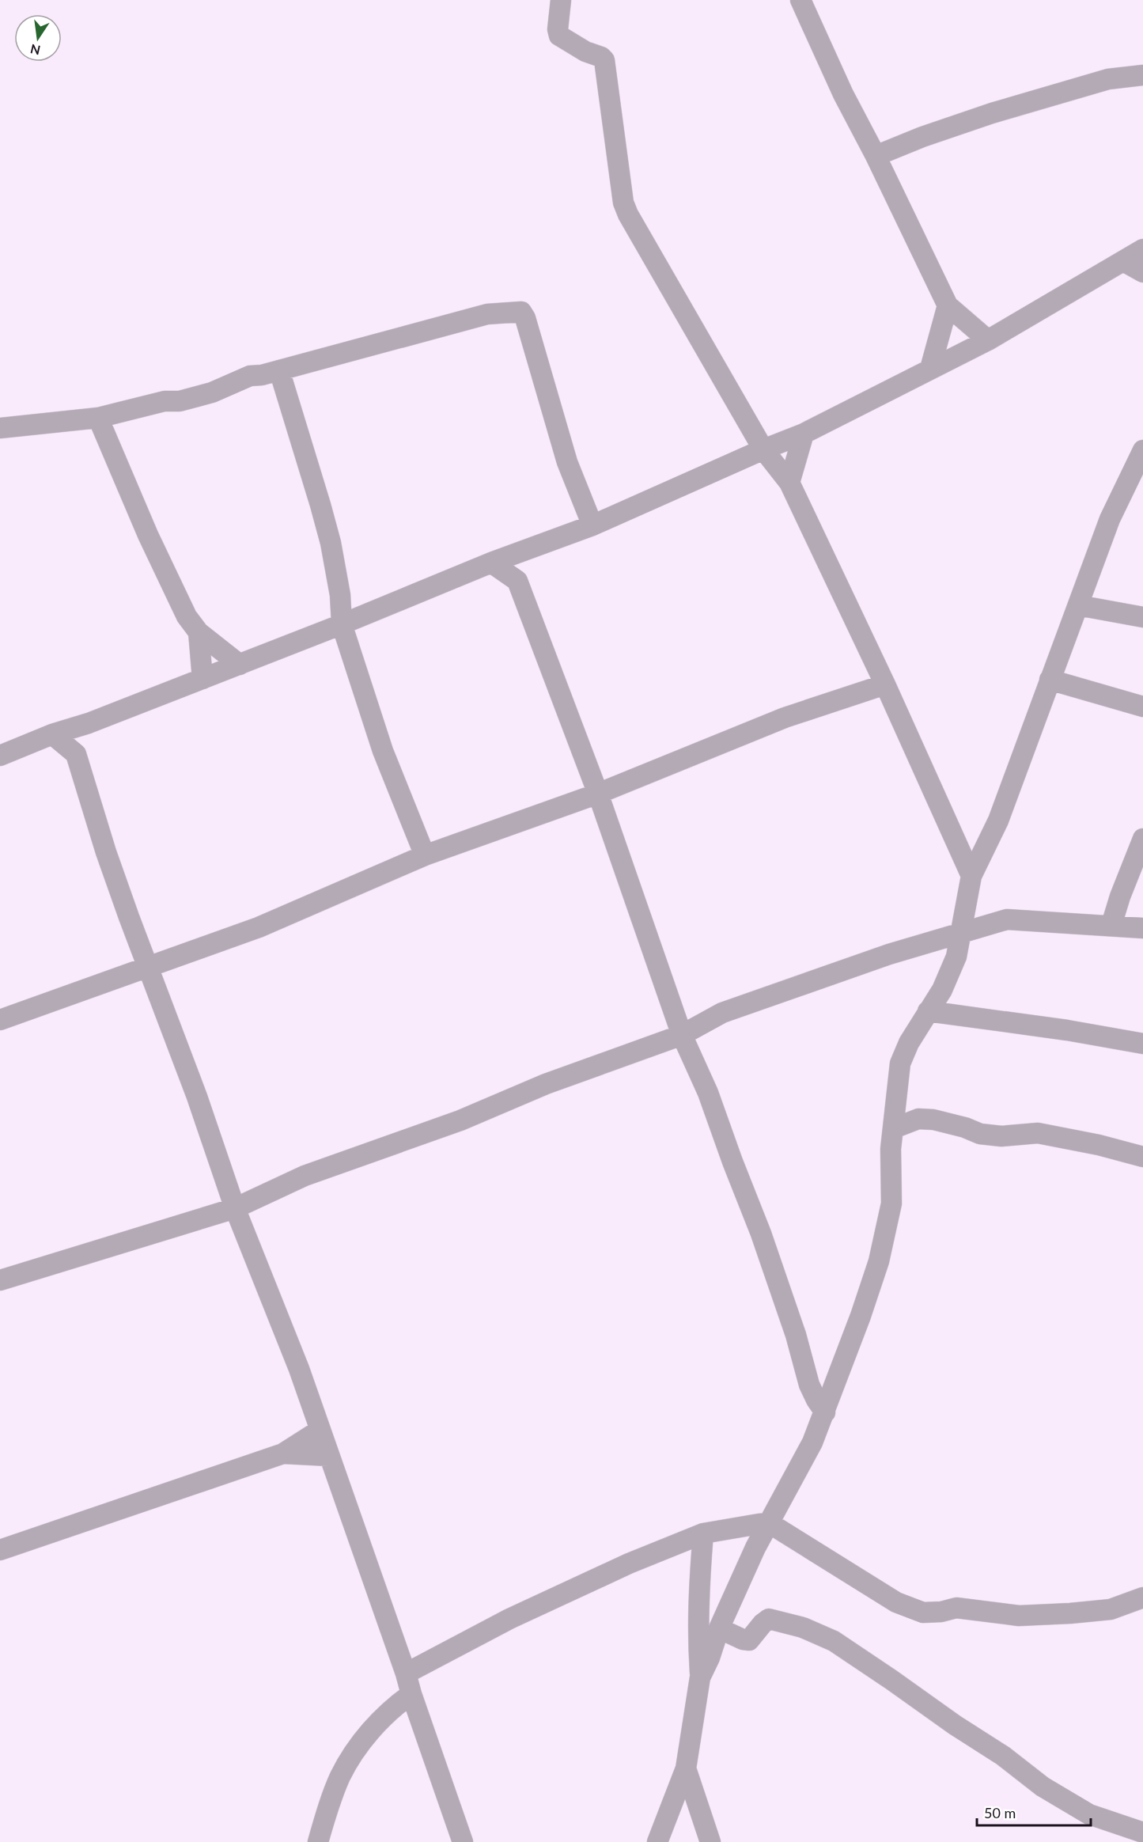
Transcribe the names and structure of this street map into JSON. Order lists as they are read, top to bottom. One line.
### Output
{"scale_bar":"50 m","north":"bottom"}
